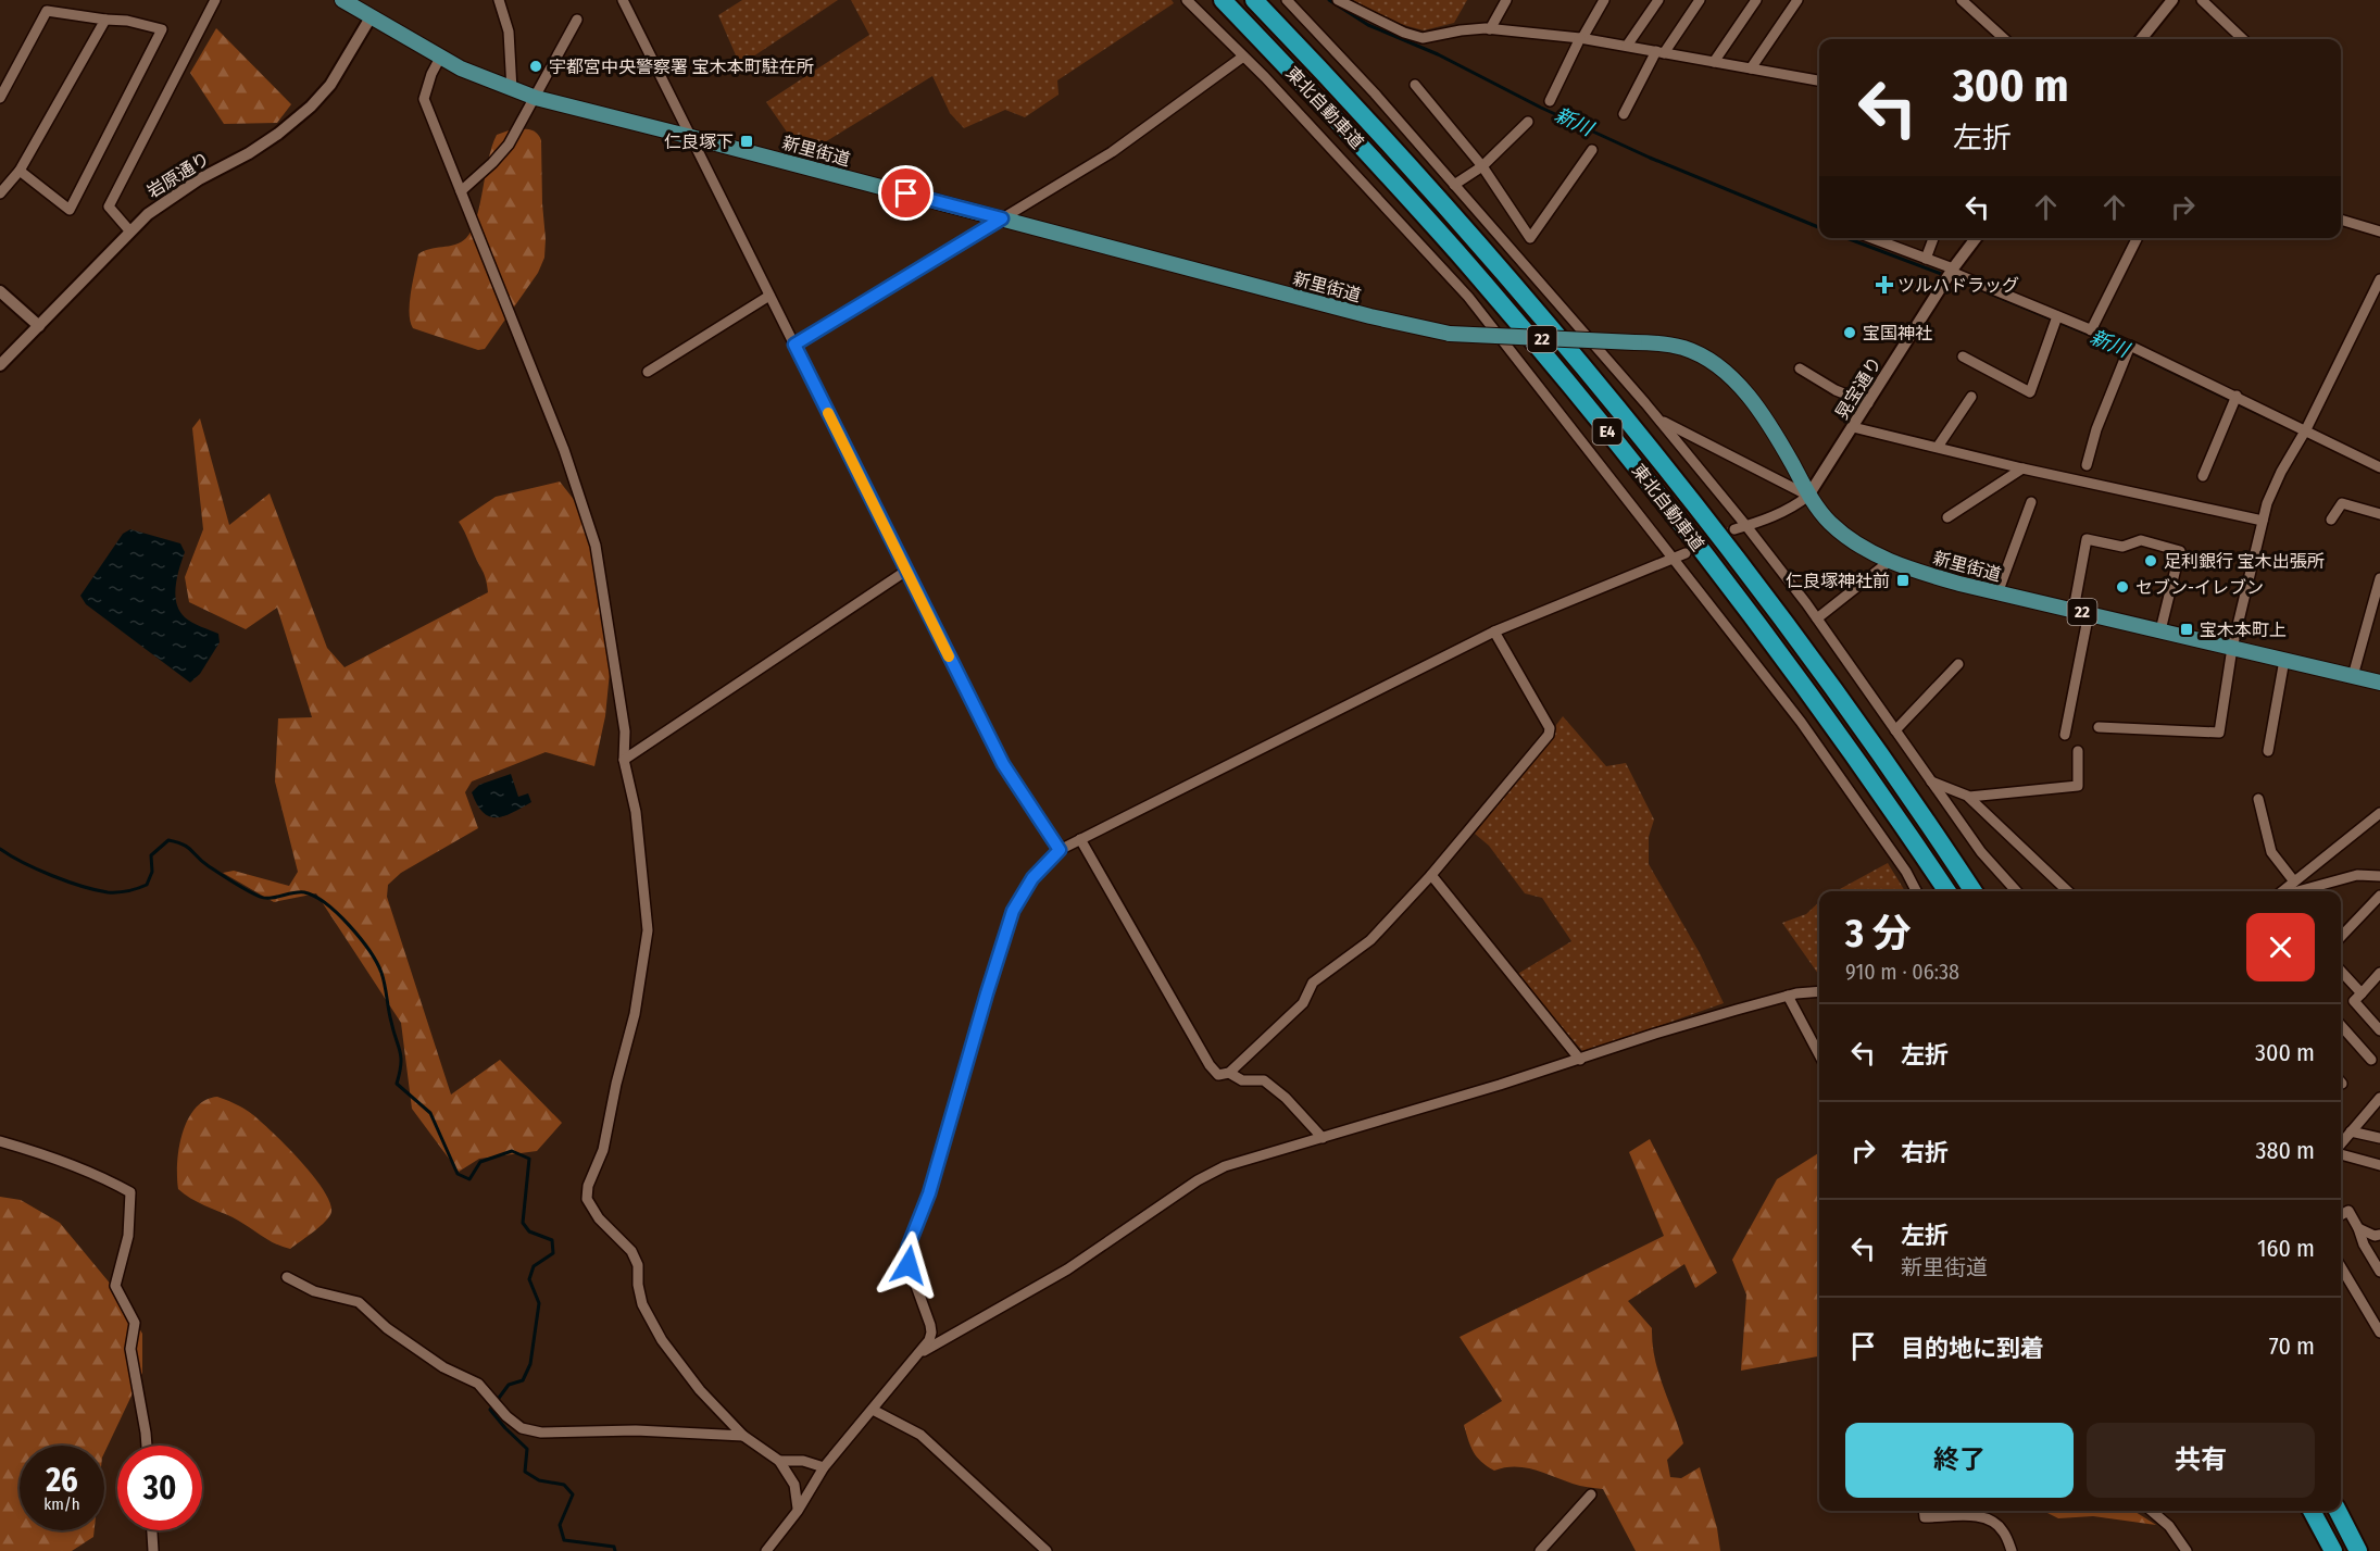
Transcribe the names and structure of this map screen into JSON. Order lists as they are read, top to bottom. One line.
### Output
{"streets":{"highway":["東北自動車道","E4"],"main road":["新里街道","22"],"street":["岩原通り","晃宝通り"]},"crossings":[["新里街道","岩原通り"],["新里街道","晃宝通り"]],"water":["新川"],"places":{"other":["宇都宮中央警察署 宝木本町駐在所","宝国神社","足利銀行 宝木出張所","セブン-イレブン"],"transit":["仁良塚下","仁良塚神社前","宝木本町上"],"health":["ツルハドラッグ"]},"page":{"turn":["300 m","左折"],"heading":["3 分","910 m · 06:38"],"list":[{"name":"左折","value":"300 m"},{"name":"右折","value":"380 m"},{"name":"左折","note":"新里街道","value":"160 m"},{"name":"目的地に到着","value":"70 m"}],"buttons":["終了","共有"],"speed":"26 km/h","limit":"30"}}
